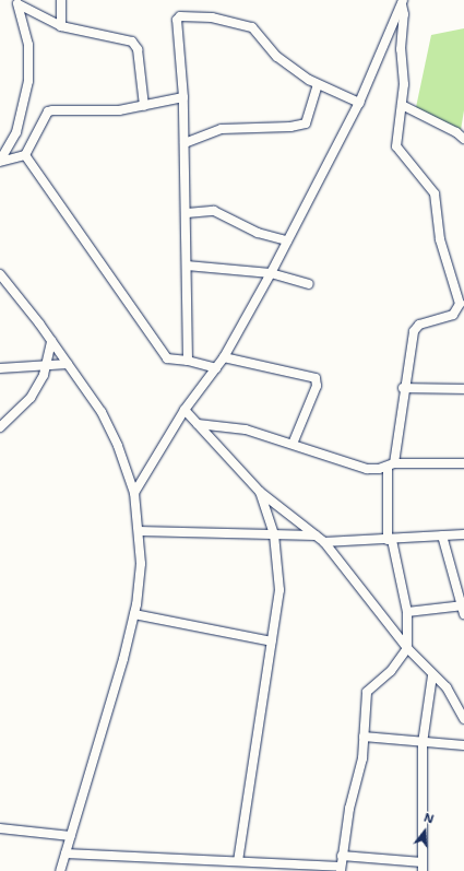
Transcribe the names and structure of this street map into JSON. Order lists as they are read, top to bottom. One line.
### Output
{"north":"top"}
